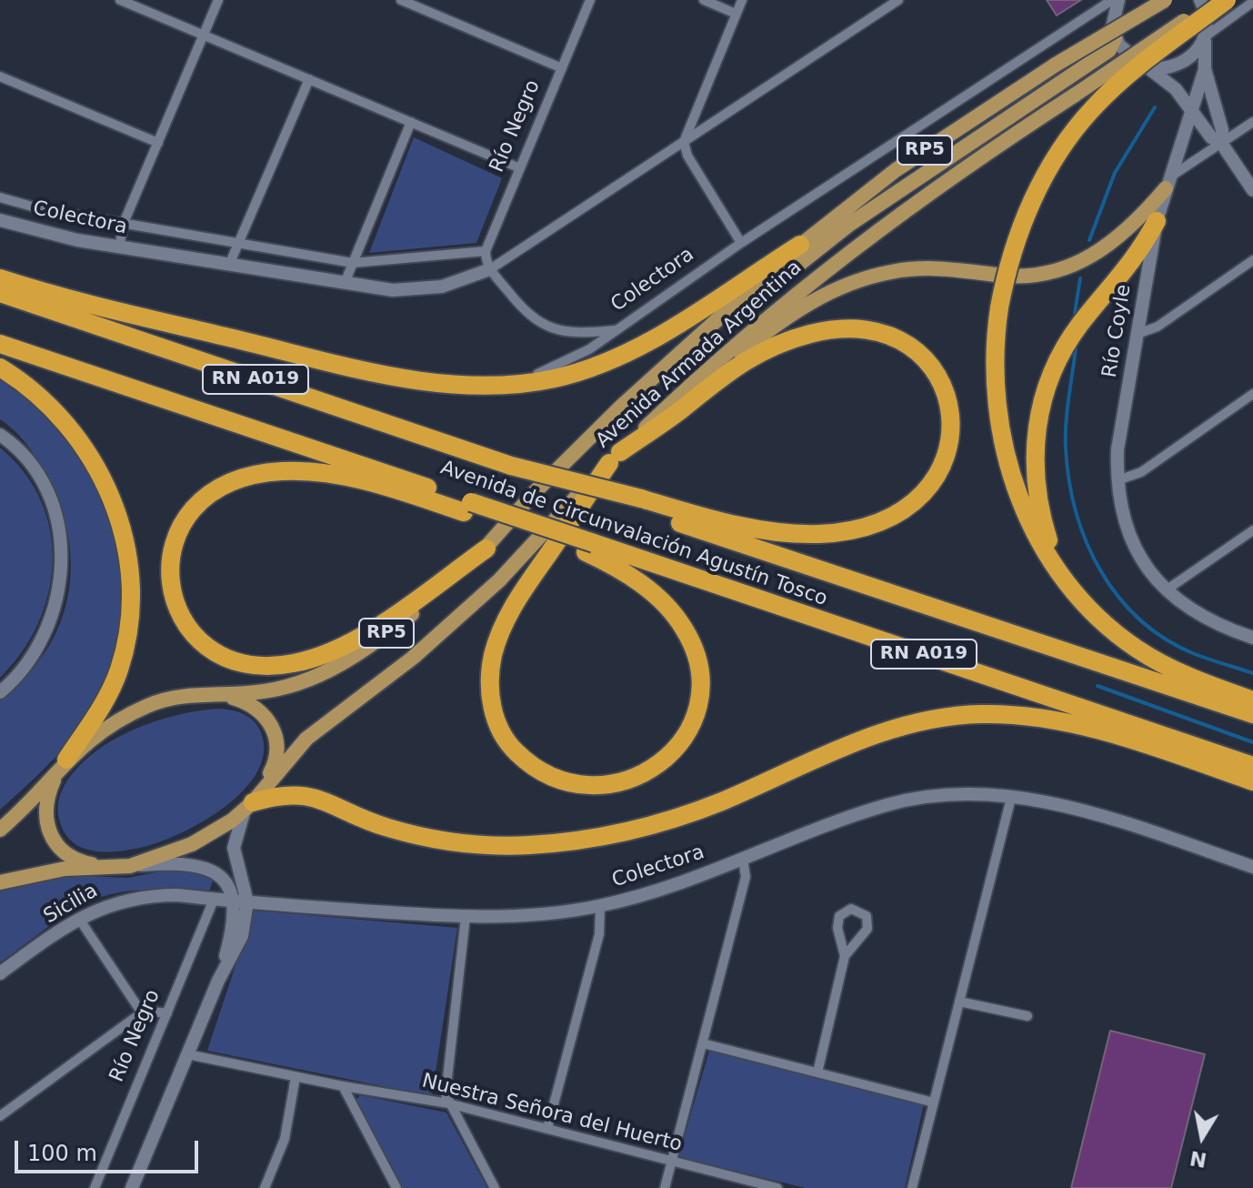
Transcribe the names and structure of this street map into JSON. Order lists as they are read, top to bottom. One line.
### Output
{"streets":{"highway":["RN A019","Avenida de Circunvalación Agustín Tosco"],"main road":["RP5","Avenida Armada Argentina"],"street":["Río Negro","Colectora","Río Coyle","Sicilia","Nuestra Señora del Huerto"]},"crossings":[["Río Negro","Colectora"],["Río Negro","Sicilia"],["Colectora","Sicilia"]],"scale_bar":"100 m","north":"bottom"}
